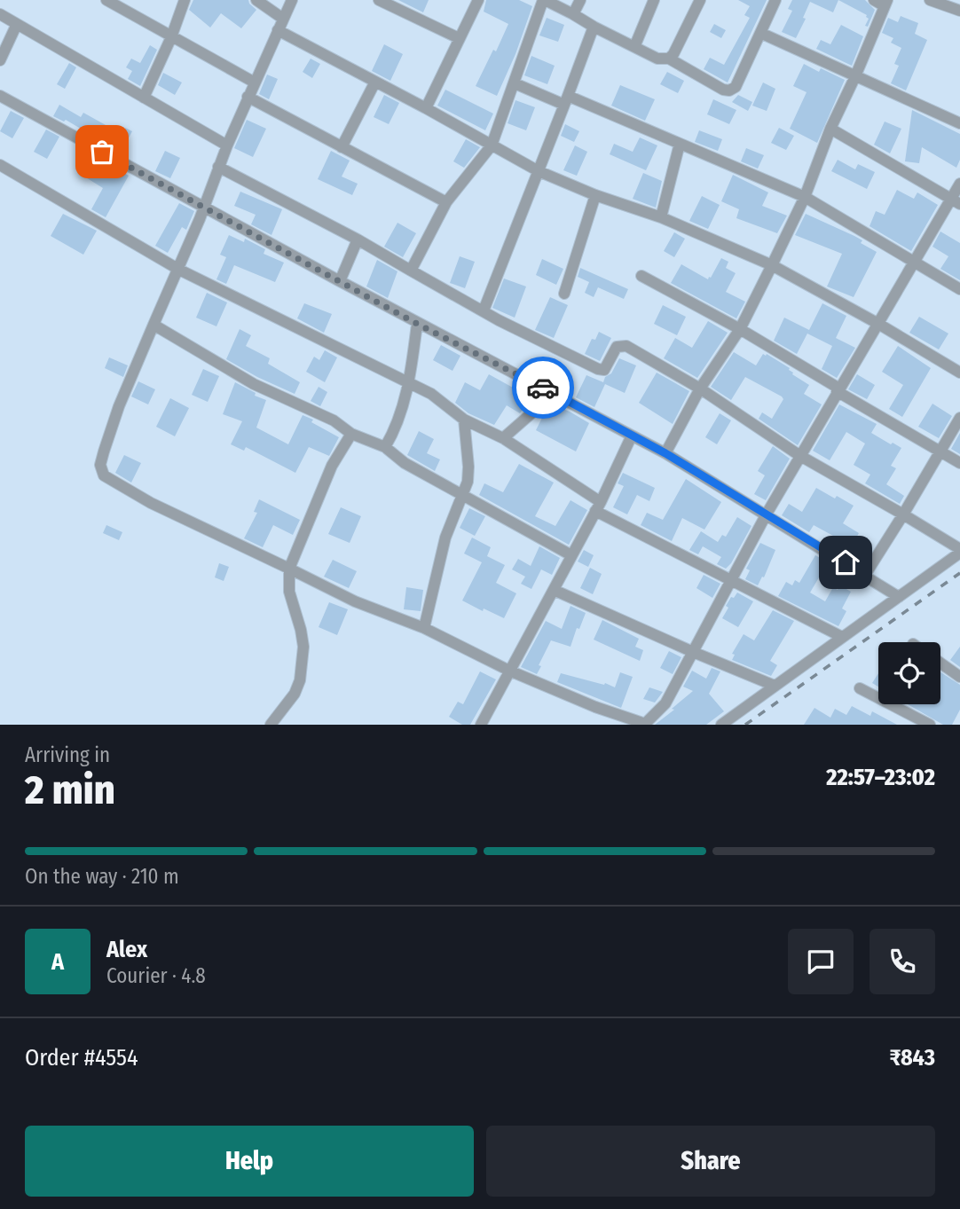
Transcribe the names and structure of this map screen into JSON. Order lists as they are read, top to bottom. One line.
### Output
{"page":{"heading":["2 min","Arriving in","22:57–23:02"],"panel":["Alex","Courier · 4.8","Order #4554","₹843"],"bar":"On the way · 210 m","round":"A","buttons":["Help","Share"]}}
